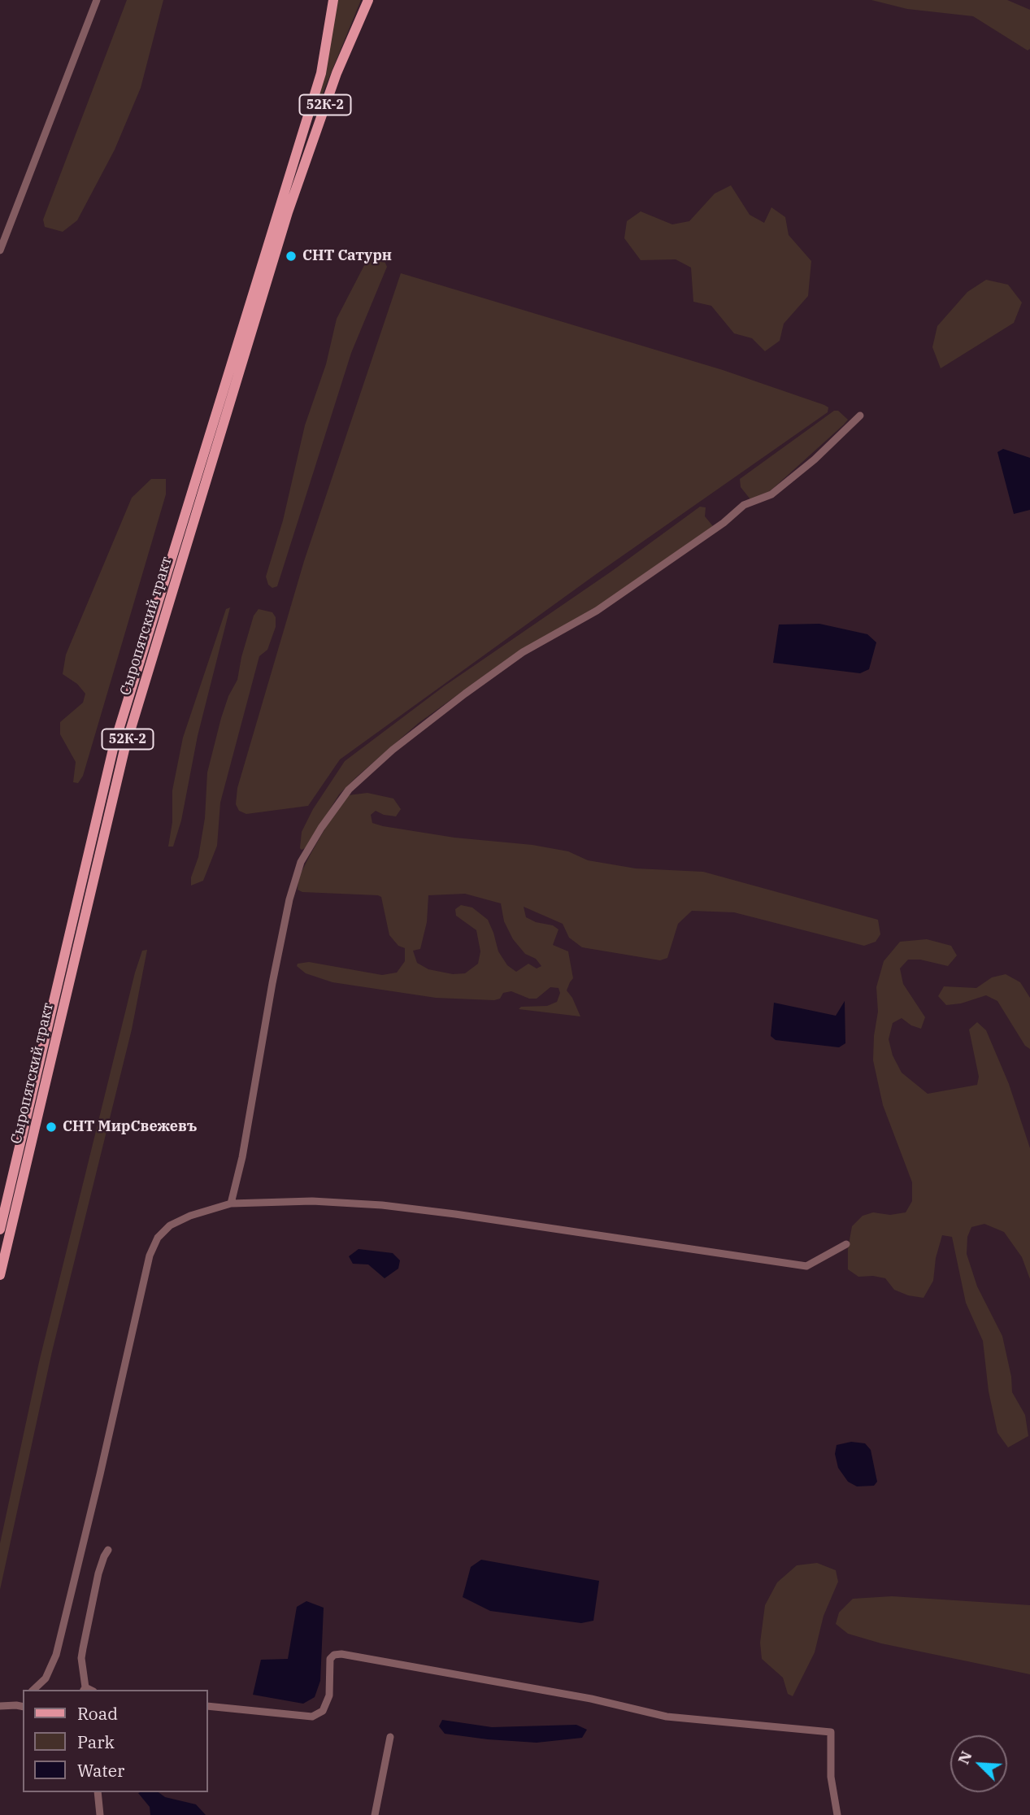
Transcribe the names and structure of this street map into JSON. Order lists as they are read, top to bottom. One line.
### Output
{"streets":{"main road":["52К-2","Сыропятский тракт"]},"places":["СНТ Сатурн","СНТ МирСвежевъ"],"legend":["Road","Park","Water"],"north":"top left"}
